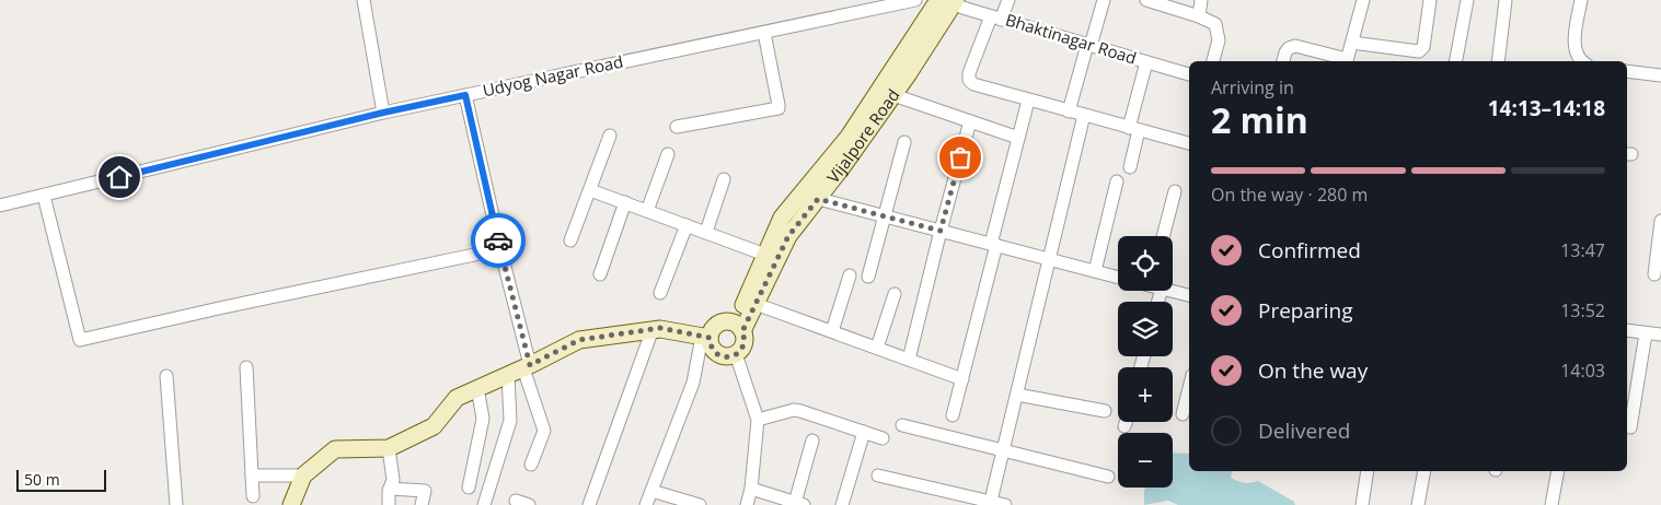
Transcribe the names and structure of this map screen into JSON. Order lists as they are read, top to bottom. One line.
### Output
{"streets":{"main road":["Vijalpore Road"],"street":["Bhaktinagar Road","Udyog Nagar Road"]},"crossings":[["Bhaktinagar Road","Vijalpore Road"]],"scale_bar":"50 m","page":{"heading":["2 min","Arriving in","14:13–14:18"],"bar":"On the way · 280 m","list":[["Confirmed","13:47"],["Preparing","13:52"],["On the way","14:03"],"Delivered"],"map_buttons":["+","−"],"scale":"50 m"}}
